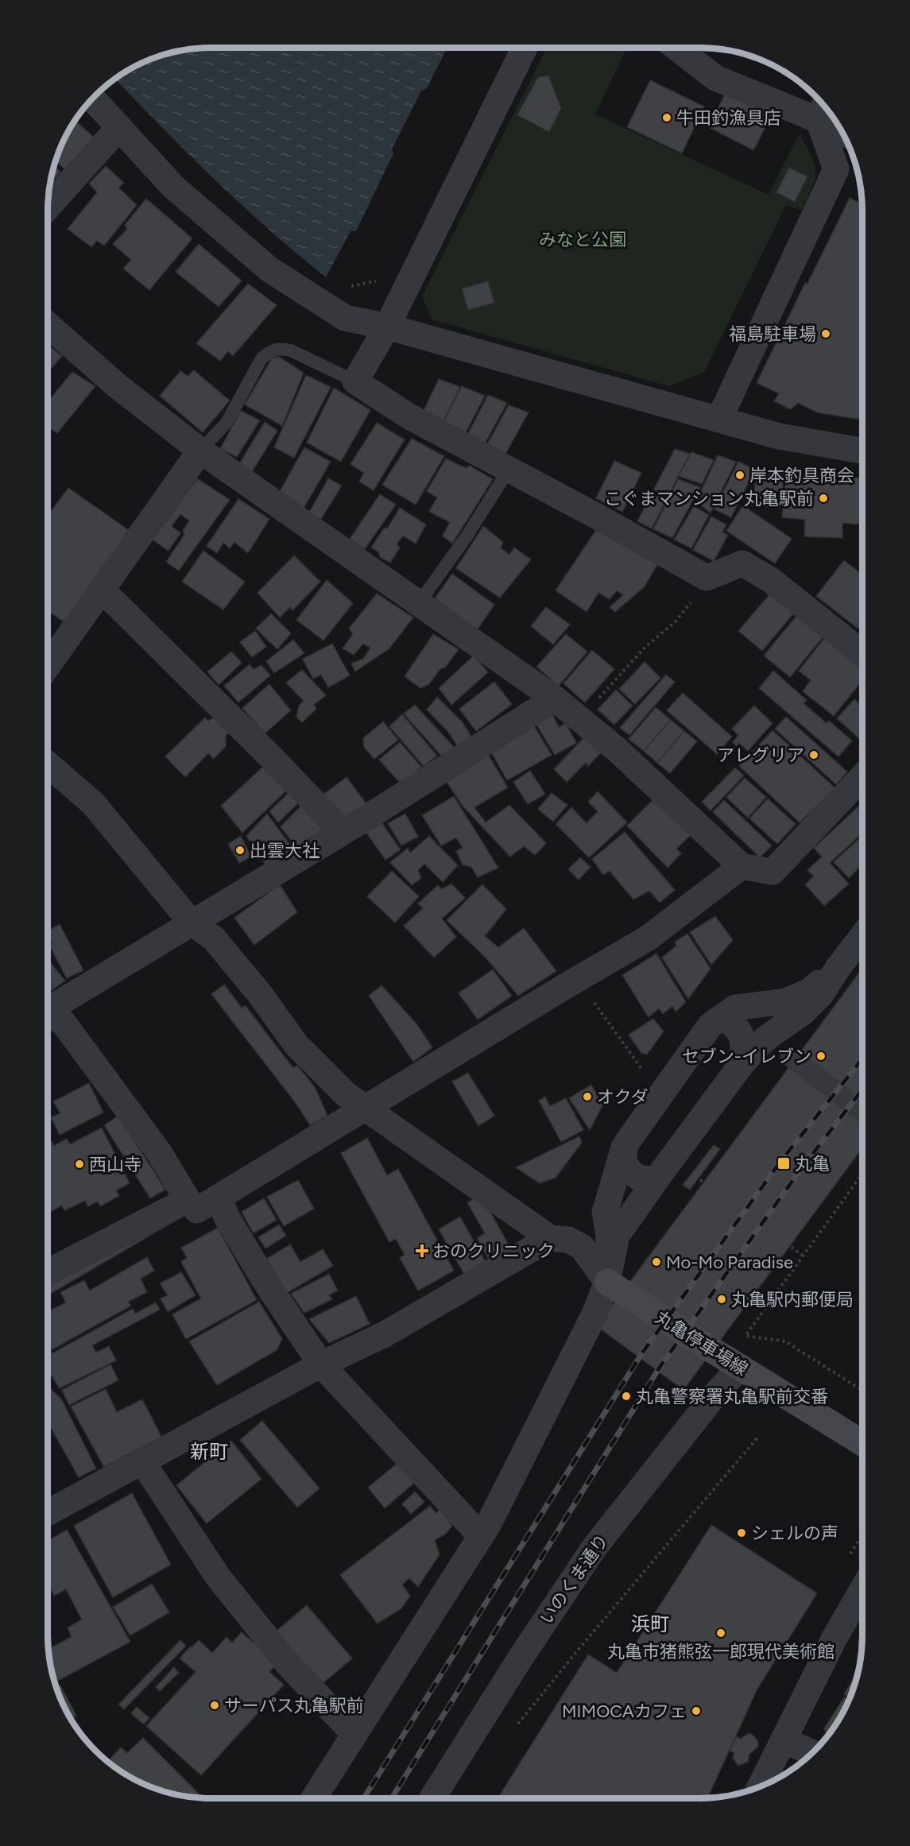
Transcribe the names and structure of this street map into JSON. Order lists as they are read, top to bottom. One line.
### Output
{"streets":{"main road":["丸亀停車場線"],"street":["いのくま通り"]},"crossings":[["丸亀停車場線","いのくま通り"]],"districts":["新町","浜町"],"parks":["みなと公園"],"places":{"other":["牛田釣漁具店","福島駐車場","岸本釣具商会","こぐまマンション丸亀駅前","アレグリア","出雲大社","セブン-イレブン","オクダ","西山寺","Mo-Mo Paradise","丸亀駅内郵便局","丸亀警察署丸亀駅前交番","シェルの声","丸亀市猪熊弦一郎現代美術館","サーパス丸亀駅前","MIMOCAカフェ"],"transit":["丸亀"],"health":["おのクリニック"]}}
